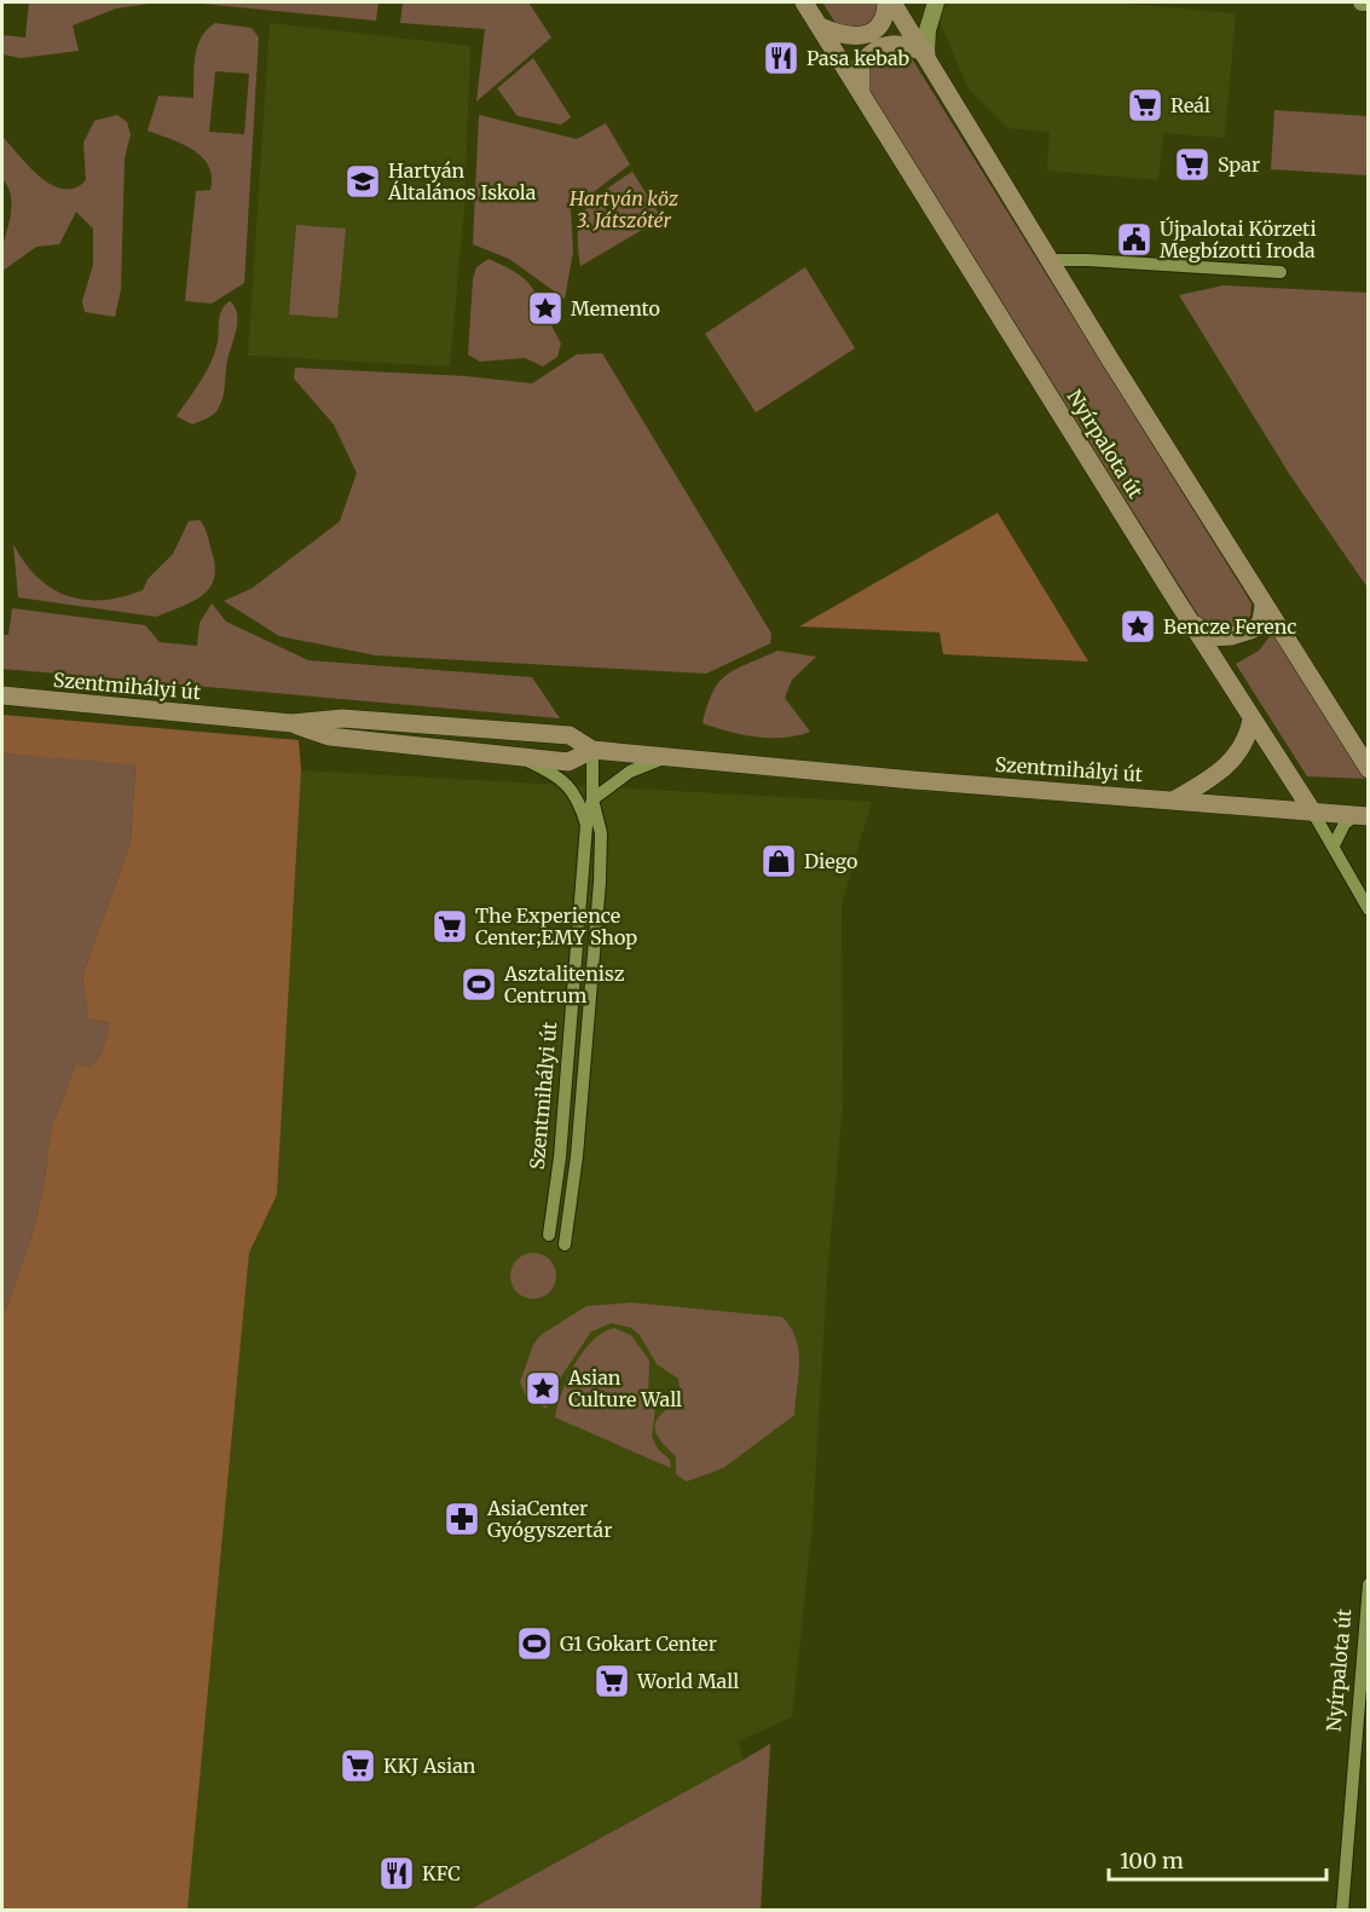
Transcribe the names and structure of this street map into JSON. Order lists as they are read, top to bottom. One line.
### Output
{"streets":{"main road":["Nyírpalota út","Szentmihályi út"]},"crossings":[["Nyírpalota út","Szentmihályi út"]],"parks":["Hartyán köz 3. Játszótér"],"places":{"restaurant":["Pasa kebab","KFC"],"supermarket":["Reál","Spar","The Experience Center;EMY Shop","World Mall","KKJ Asian"],"school or university":["Hartyán Általános Iskola"],"public building":["Újpalotai Körzeti Megbízotti Iroda"],"place":["Memento","Bencze Ferenc","Asian Culture Wall"],"shop":["Diego"],"sports":["Asztalitenisz Centrum","G1 Gokart Center"],"pharmacy":["AsiaCenter Gyógyszertár"]},"scale_bar":"100 m"}
